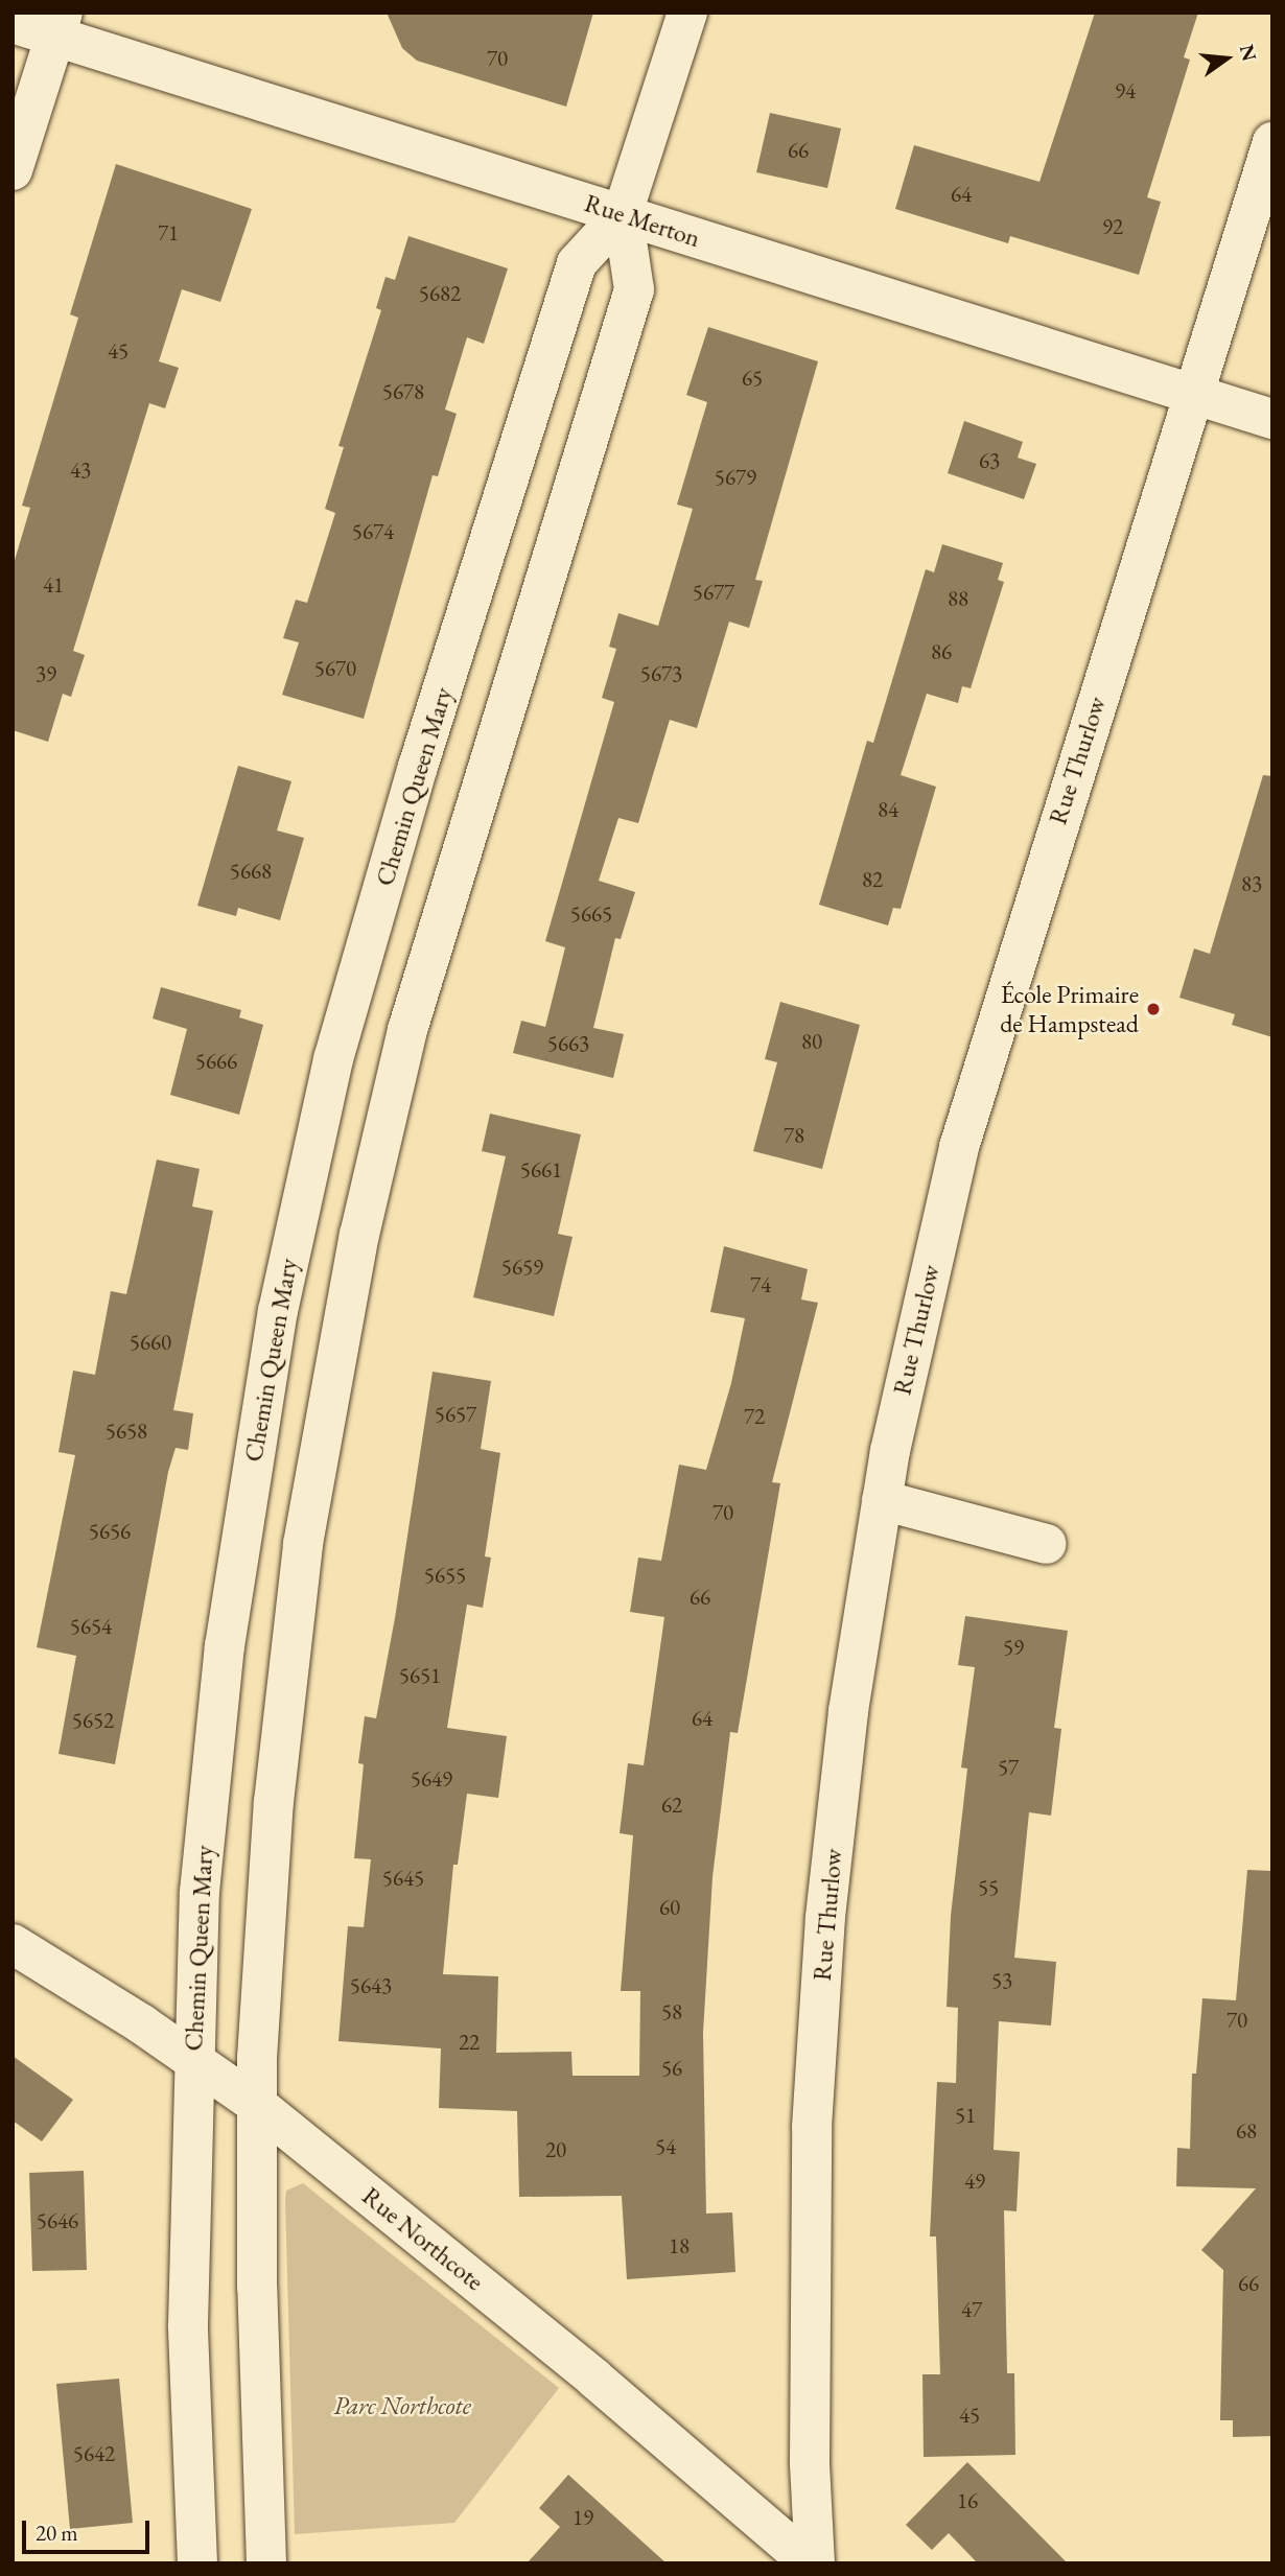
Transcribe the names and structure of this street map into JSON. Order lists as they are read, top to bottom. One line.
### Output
{"streets":{"street":["Rue Merton","Rue Thurlow","Chemin Queen Mary","Rue Northcote"]},"crossings":[["Rue Merton","Rue Thurlow"],["Rue Merton","Chemin Queen Mary"],["Rue Thurlow","Rue Northcote"],["Chemin Queen Mary","Rue Northcote"]],"parks":["Parc Northcote"],"places":["École Primaire de Hampstead"],"house_numbers":["70","94","66","64","92","71","5682","45","65","5678","63","43","5679","5674","41","5677","88","86","5670","39","5673","84","5668","82","83","5665","80","5663","5666","78","5661","5659","74","5660","5657","72","5658","70","5656","5655","66","5654","59","5651","64","5652","57","5649","62","5645","55","60","53","5643","58","70","22","56","51","68","54","20","49","5646","18","66","47","45","5642","16","19"],"scale_bar":"20 m","north":"right"}
